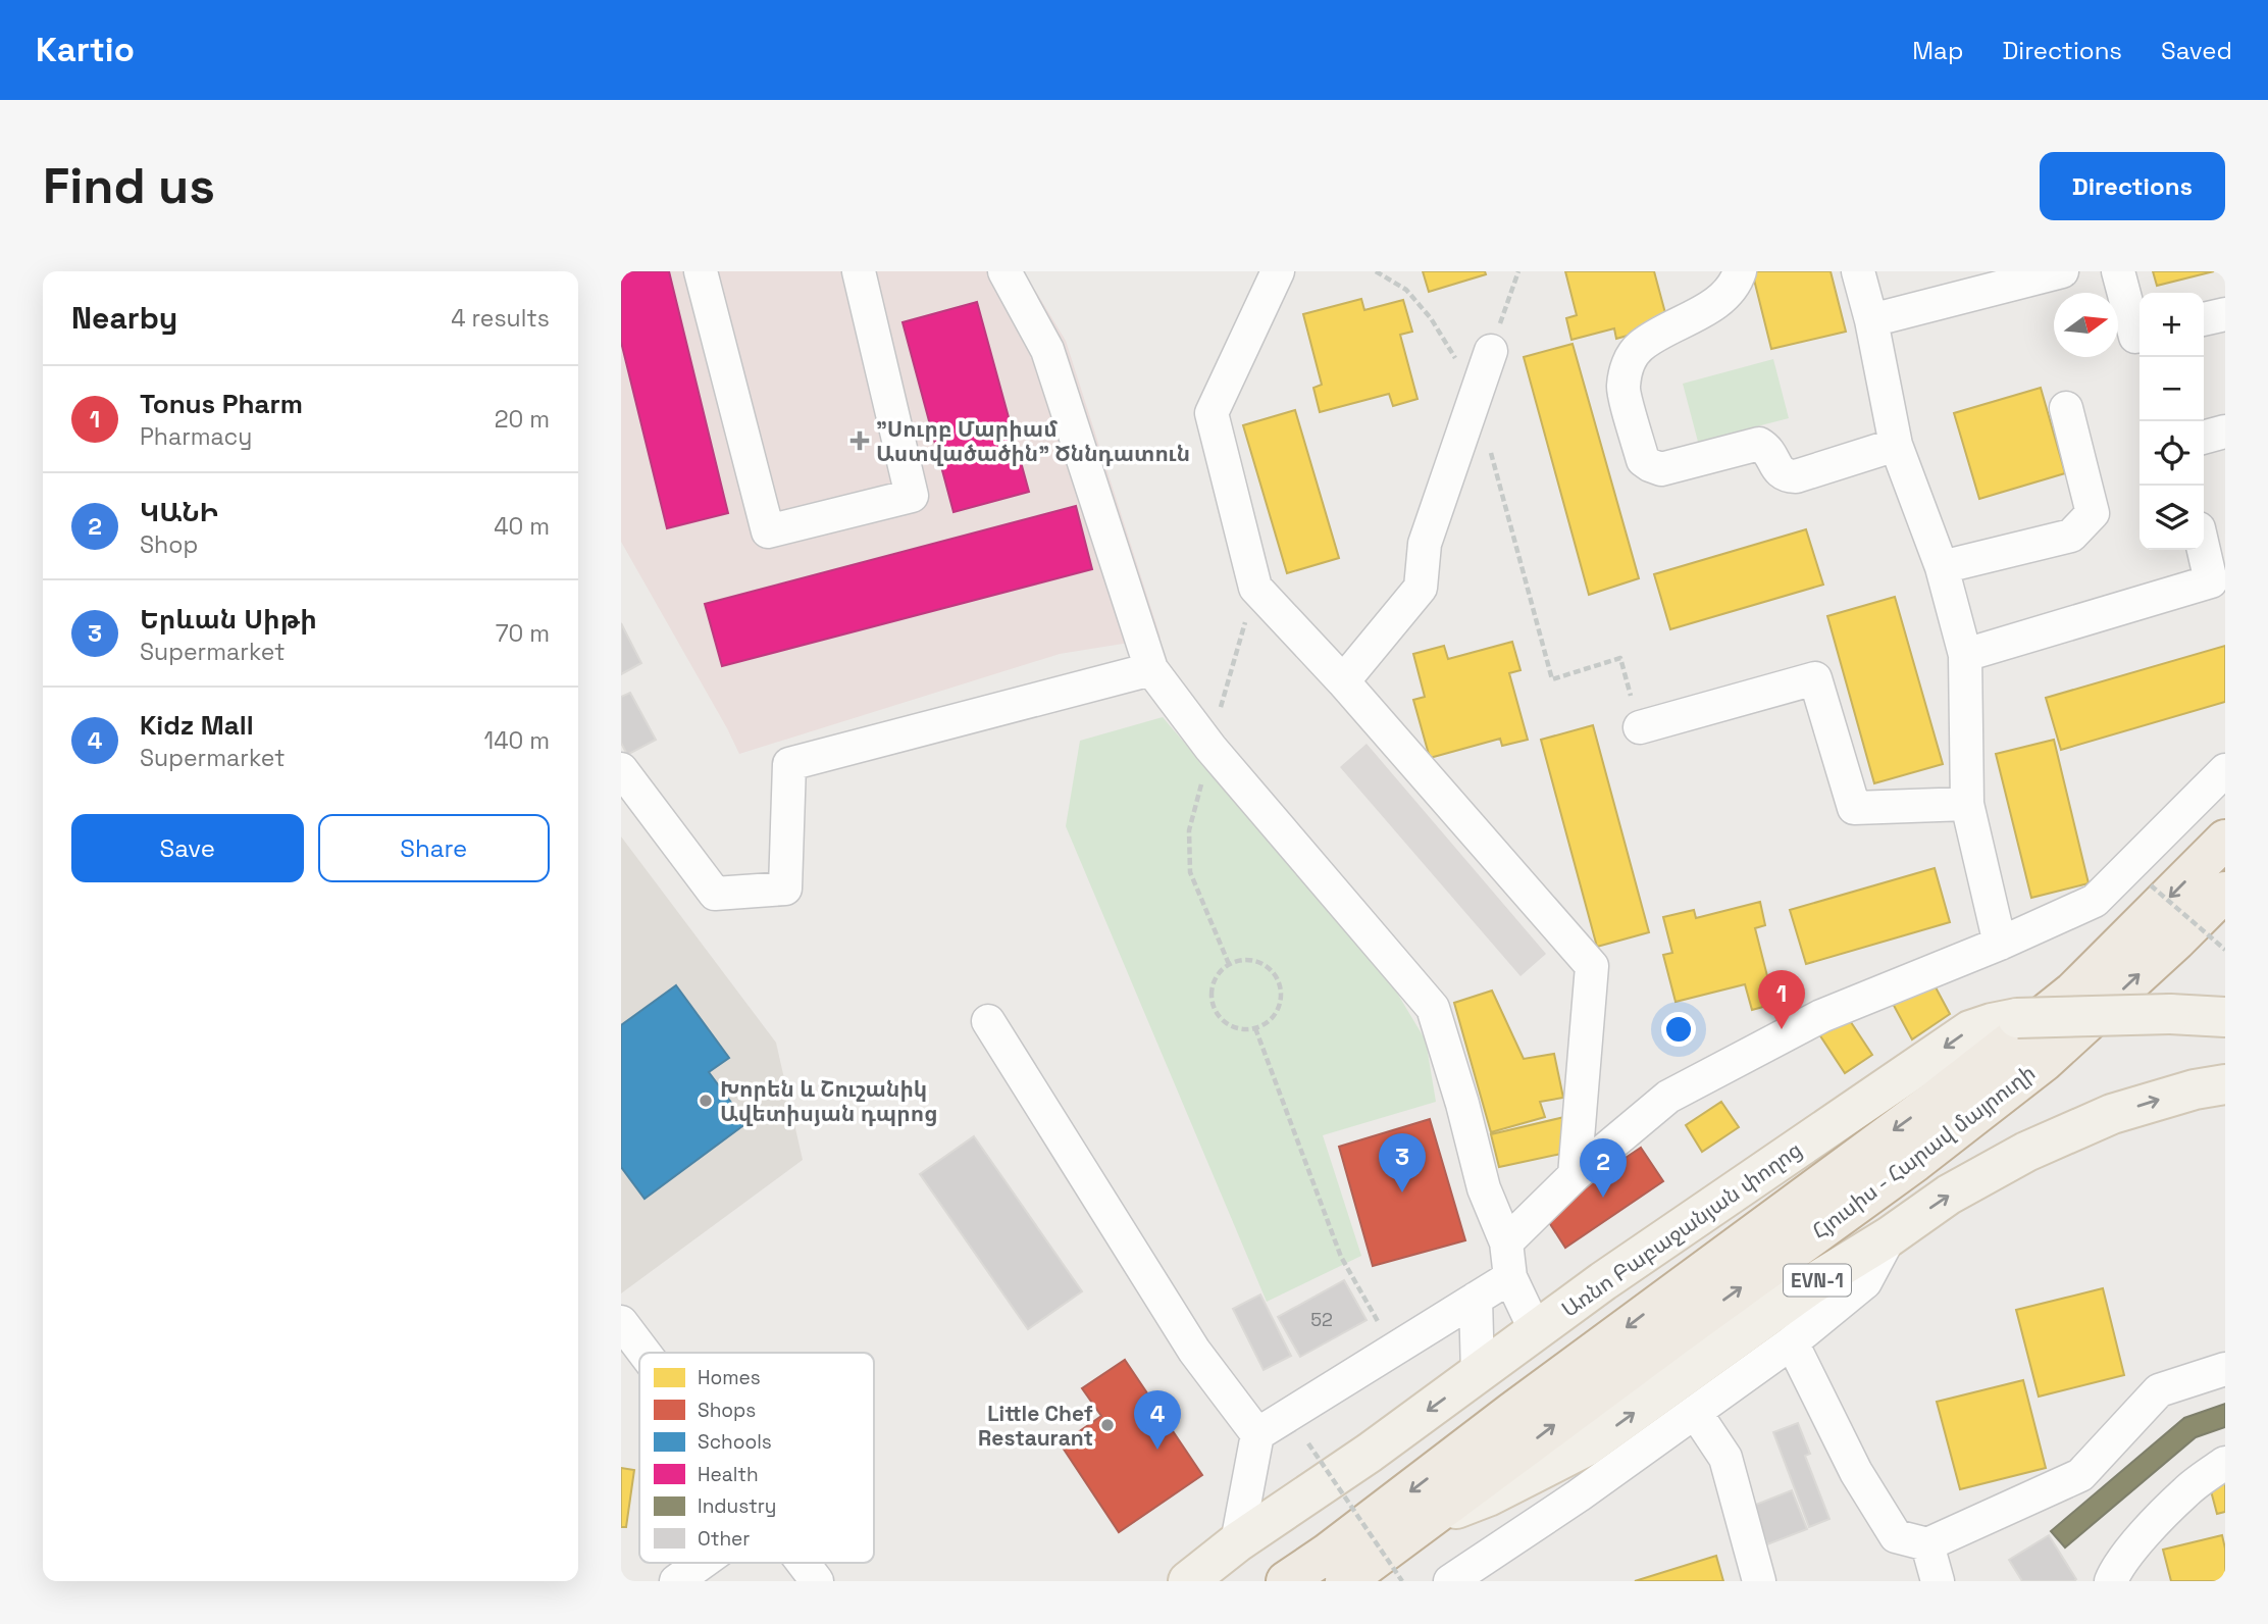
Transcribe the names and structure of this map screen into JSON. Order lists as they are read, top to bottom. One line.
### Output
{"streets":{"highway":["Հյուսիս - Հարավ մայրուղի","Առնո Բաբաջանյան փողոց","EVN-1"]},"crossings":[["Հյուսիս - Հարավ մայրուղի","Առնո Բաբաջանյան փողոց"],["Հյուսիս - Հարավ մայրուղի","EVN-1"]],"places":{"health":["\"Սուրբ Մարիամ Աստվածածին\" Ծննդատուն"],"other":["Խորեն և Շուշանիկ Ավետիսյան դպրոց","Little Chef Restaurant"]},"house_numbers":["52"],"legend":["Homes","Shops","Schools","Health","Industry","Other"],"north":"right","page":{"header":"Kartio","nav":["Map","Directions","Saved"],"buttons":["Directions",["Save","Share"]],"title":"Find us","heading":["Nearby","4 results"],"map_buttons":["+","−"],"list":[{"mark":"1","name":"Tonus Pharm","note":"Pharmacy","value":"20 m"},{"mark":"2","name":"ԿԱՆԻ","note":"Shop","value":"40 m"},{"mark":"3","name":"Երևան Սիթի","note":"Supermarket","value":"70 m"},{"mark":"4","name":"Kidz Mall","note":"Supermarket","value":"140 m"}],"pins":["1","3","2","4"]}}
